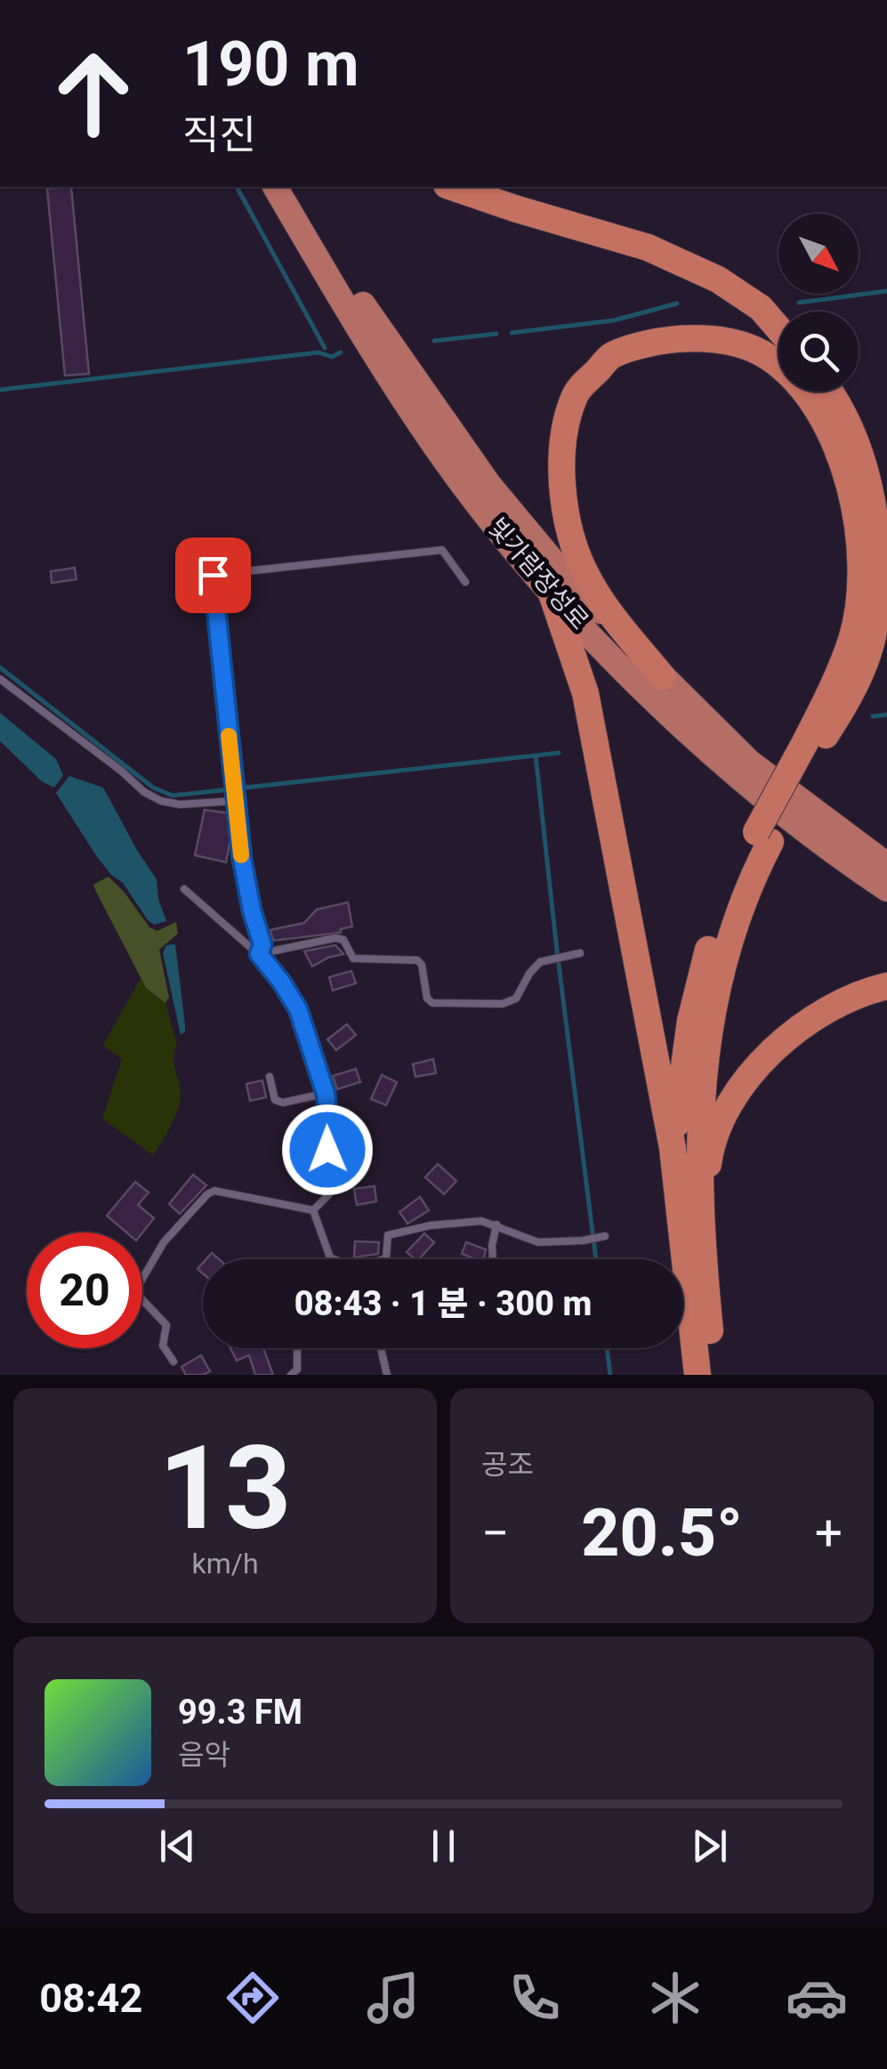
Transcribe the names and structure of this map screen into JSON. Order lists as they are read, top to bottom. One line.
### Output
{"streets":{"highway":["빛가람장성로"]},"north":"bottom right","page":{"turn":["190 m","직진"],"limit":"20","trip":"08:43 · 1 분 · 300 m","tile":[["13","km/h"],"공조"],"heat":["−","20.5°","+"],"song":["99.3 FM","음악"],"tabs":"08:42"}}
